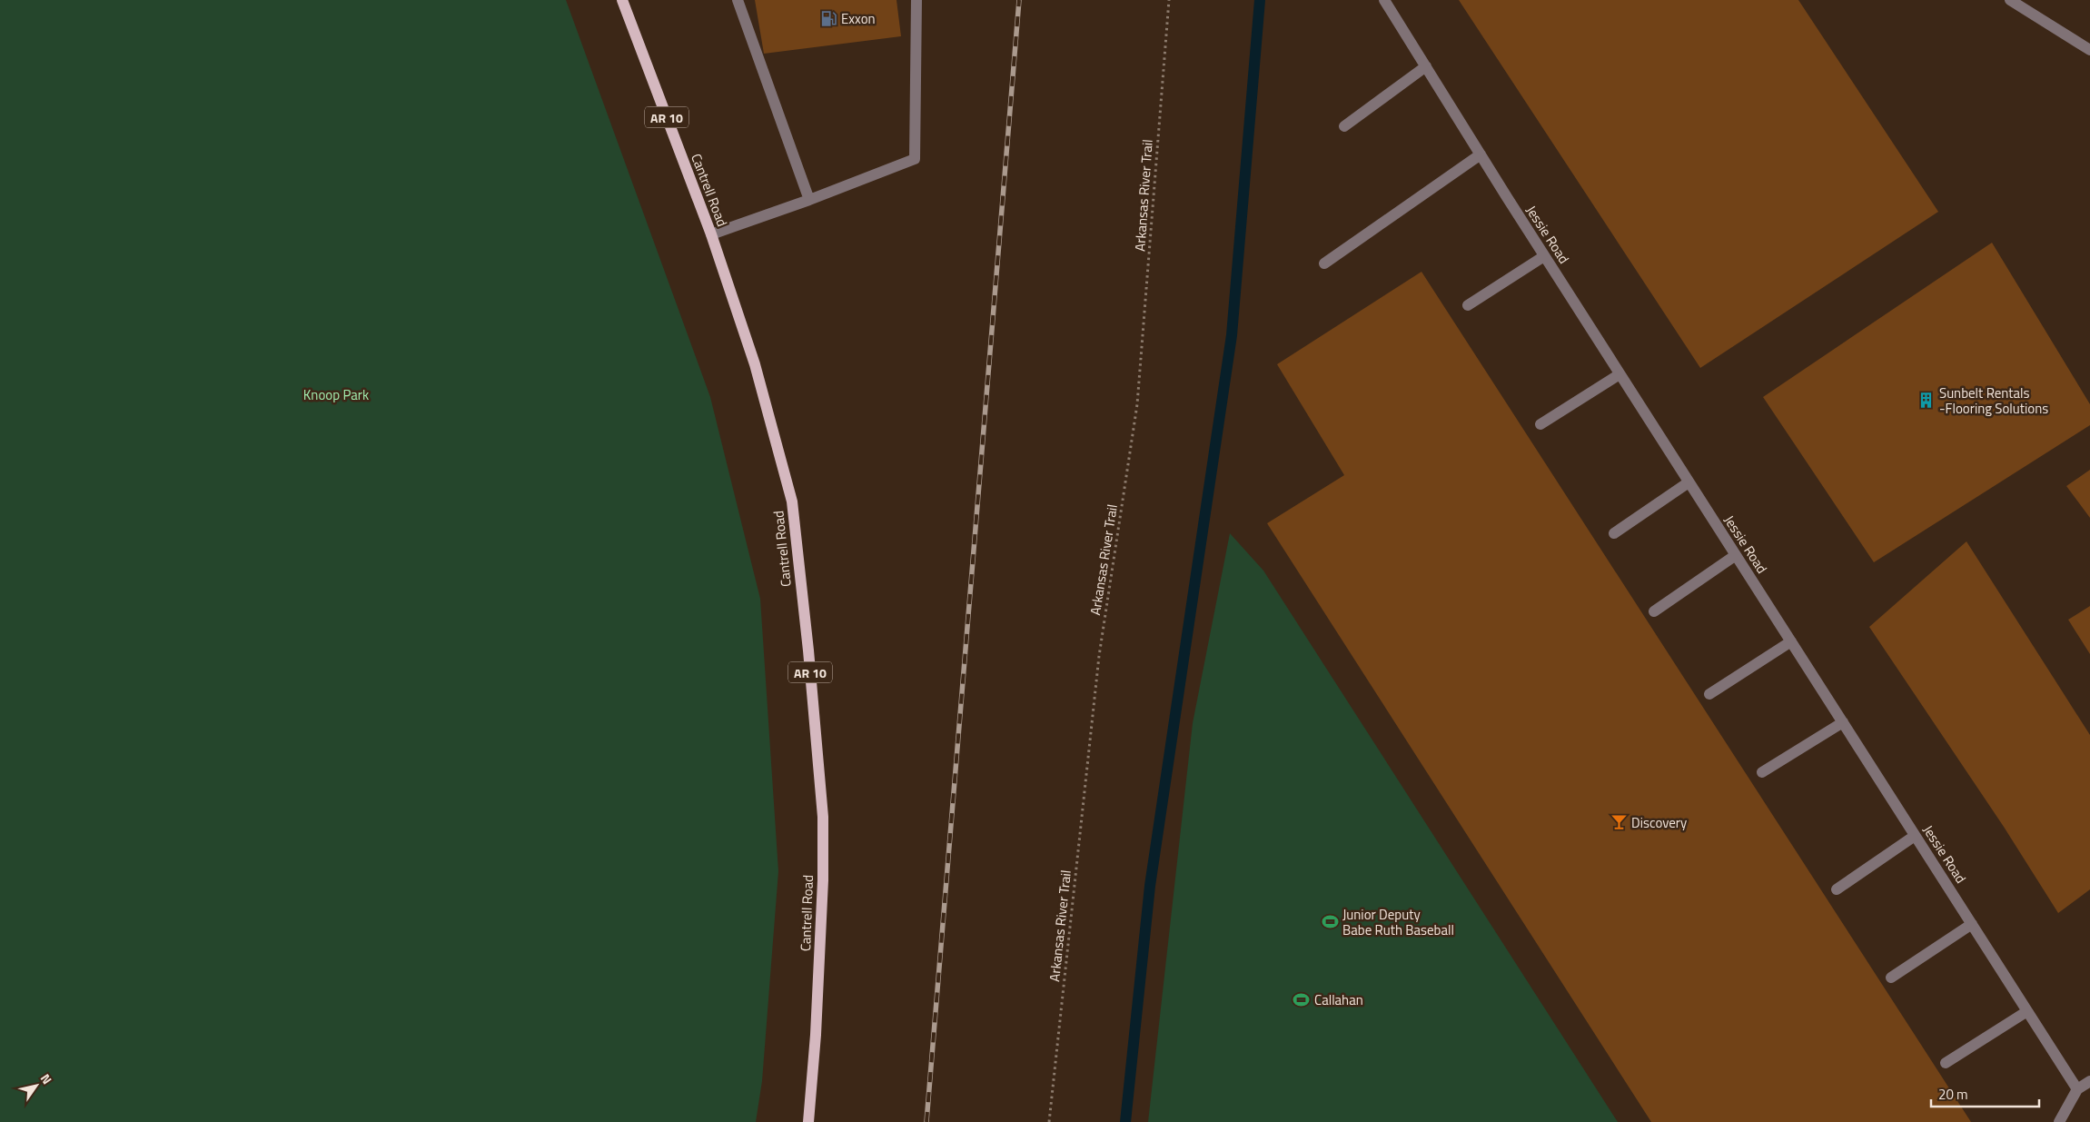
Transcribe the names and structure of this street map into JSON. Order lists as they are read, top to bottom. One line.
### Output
{"streets":{"main road":["AR 10","Cantrell Road"],"street":["Jessie Road"],"path":["Arkansas River Trail"]},"parks":["Knoop Park"],"places":{"fuel station":["Exxon"],"building":["Sunbelt Rentals -Flooring Solutions"],"bar":["Discovery"],"sports":["Junior Deputy Babe Ruth Baseball","Callahan"]},"scale_bar":"20 m","north":"top right"}
